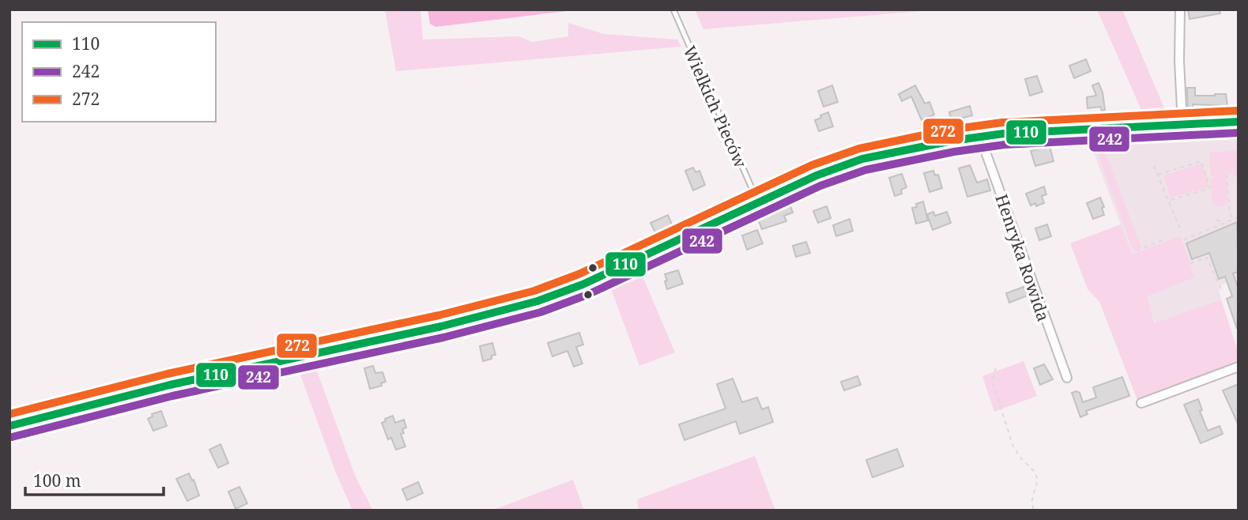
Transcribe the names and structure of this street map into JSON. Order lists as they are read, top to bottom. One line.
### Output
{"streets":{"street":["Henryka Rowida"],"lane":["Wielkich Pieców"]},"lines":["transit line 272","transit line 110","transit line 242"],"legend":["110","242","272"],"scale_bar":"100 m"}
